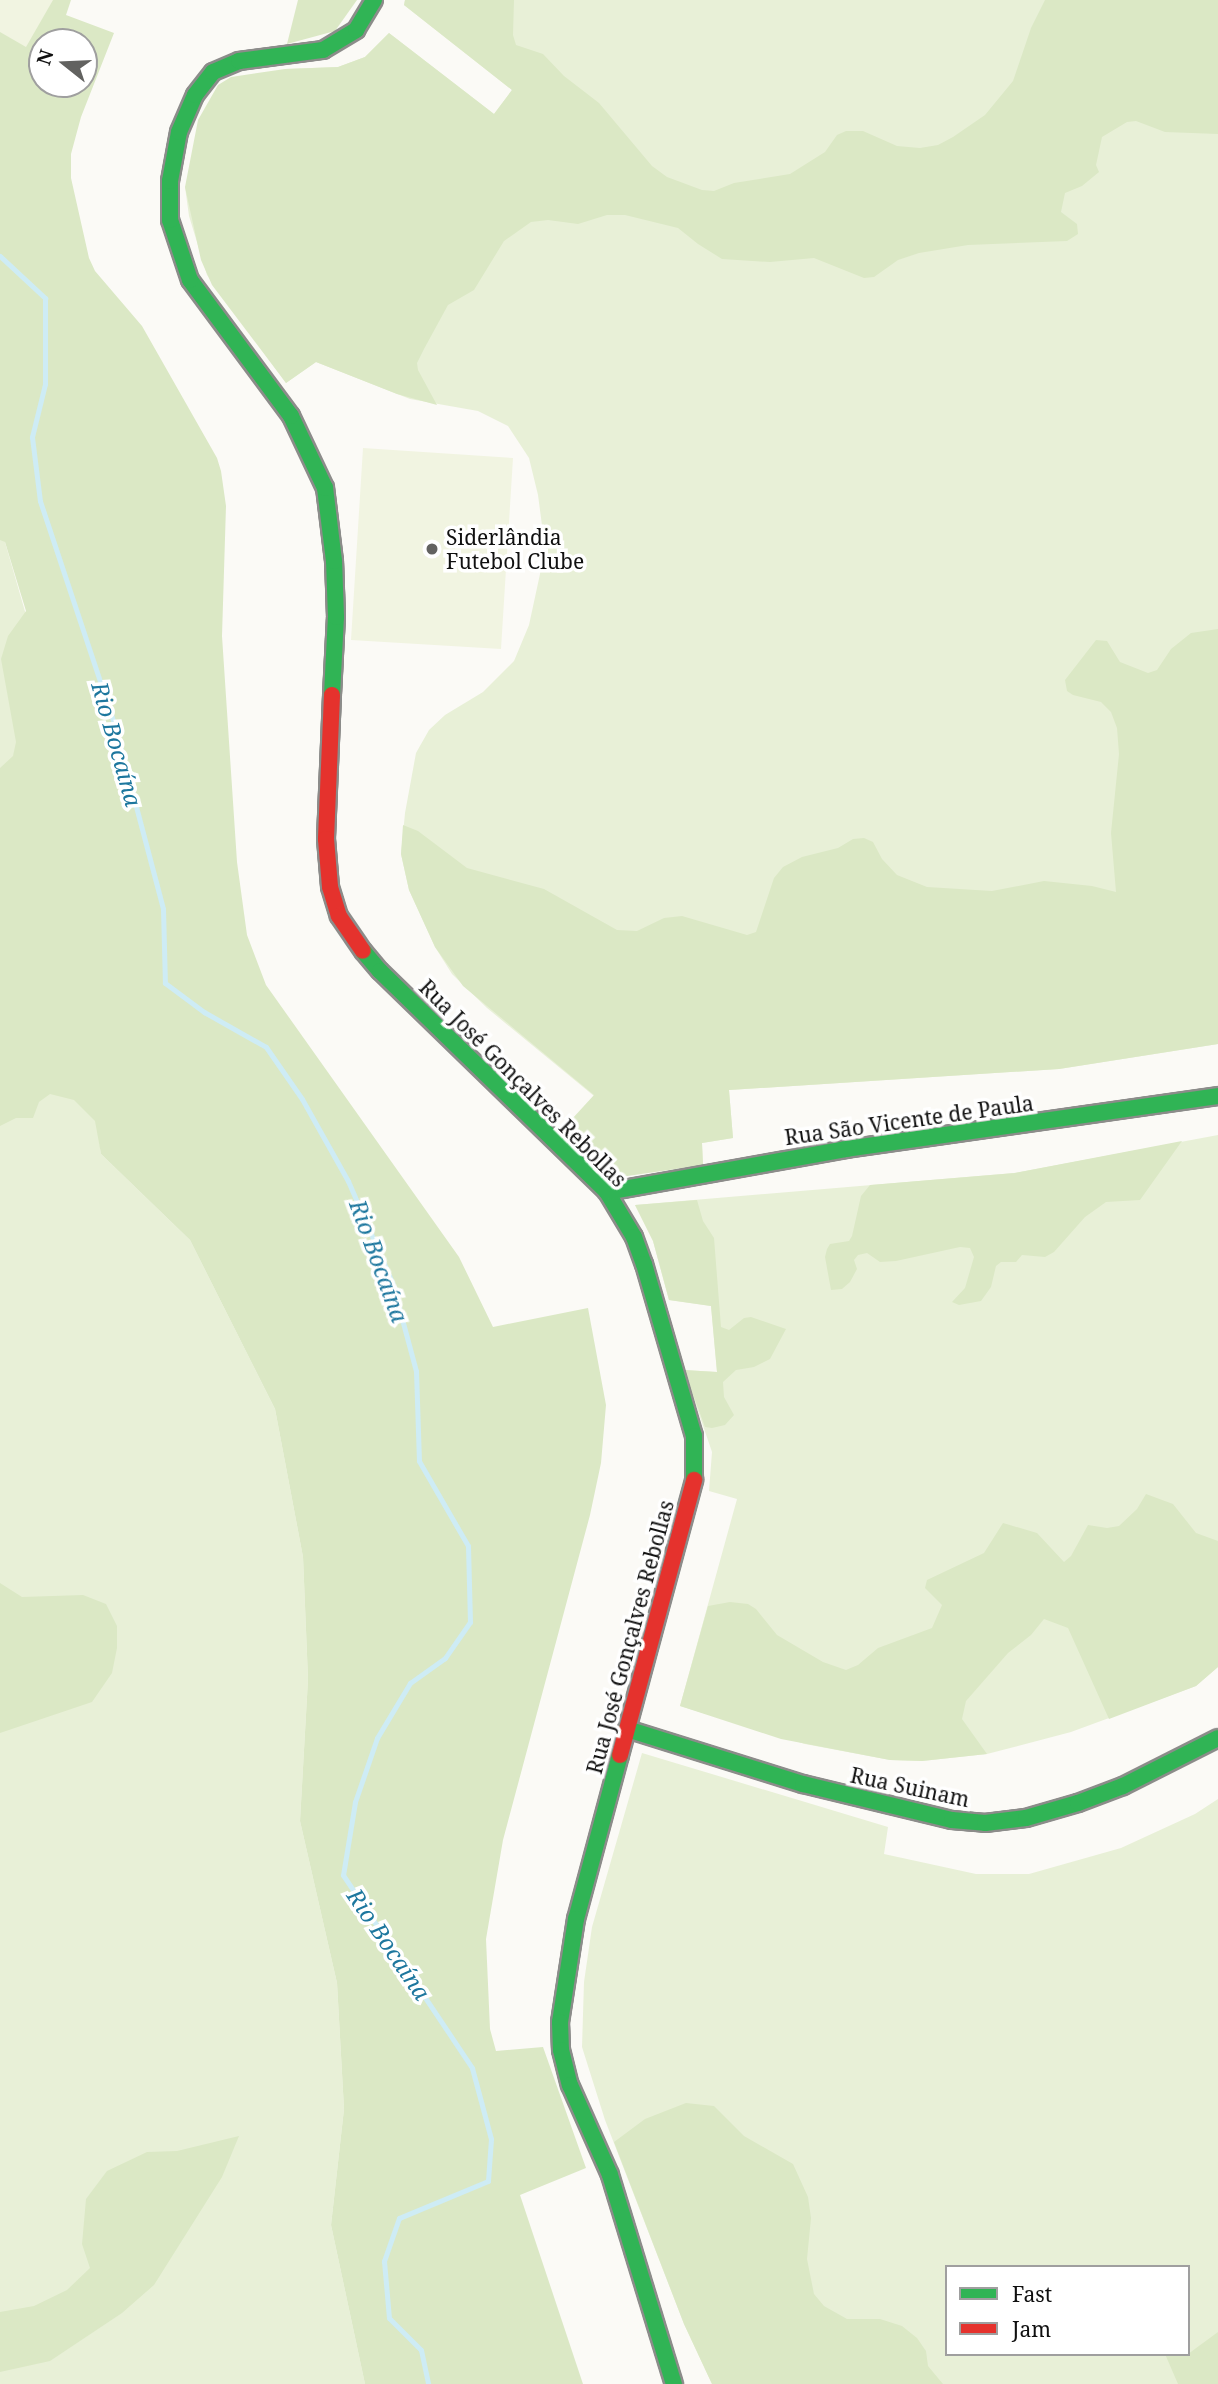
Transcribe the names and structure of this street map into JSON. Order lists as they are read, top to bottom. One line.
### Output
{"streets":{"street":["Rua José Gonçalves Rebollas","Rua São Vicente de Paula","Rua Suinam"]},"crossings":[["Rua José Gonçalves Rebollas","Rua São Vicente de Paula"],["Rua José Gonçalves Rebollas","Rua Suinam"]],"water":["Rio Bocaína"],"places":["Siderlândia Futebol Clube"],"legend":["Fast","Jam"],"north":"left"}
